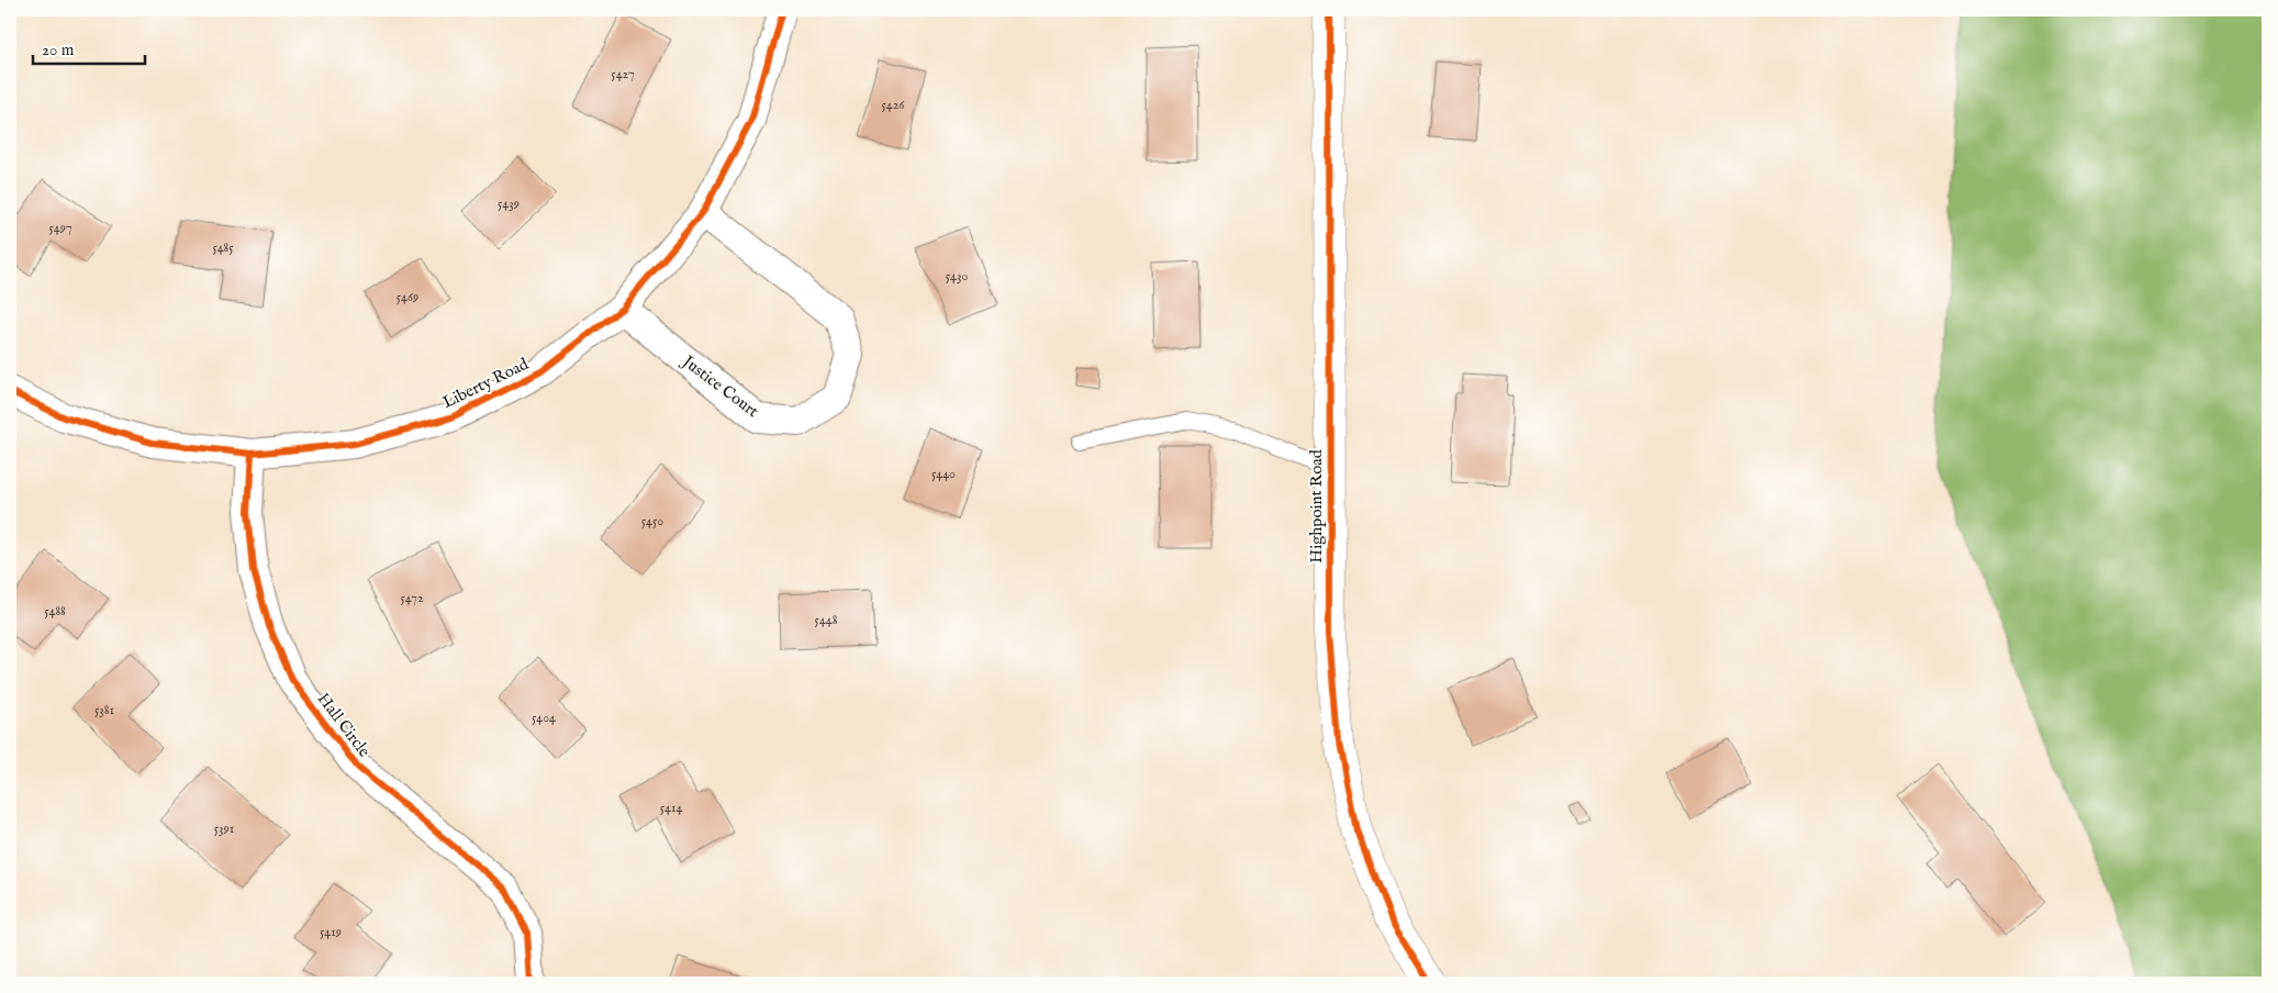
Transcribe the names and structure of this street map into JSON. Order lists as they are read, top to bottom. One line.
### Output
{"streets":{"street":["Liberty Road","Justice Court","Highpoint Road","Hall Circle"]},"crossings":[["Liberty Road","Justice Court"],["Liberty Road","Hall Circle"]],"house_numbers":["5427","5426","5439","5497","5485","5430","5469","5440","5450","5472","5488","5448","5381","5404","5414","5391","5419"],"scale_bar":"20 m"}
